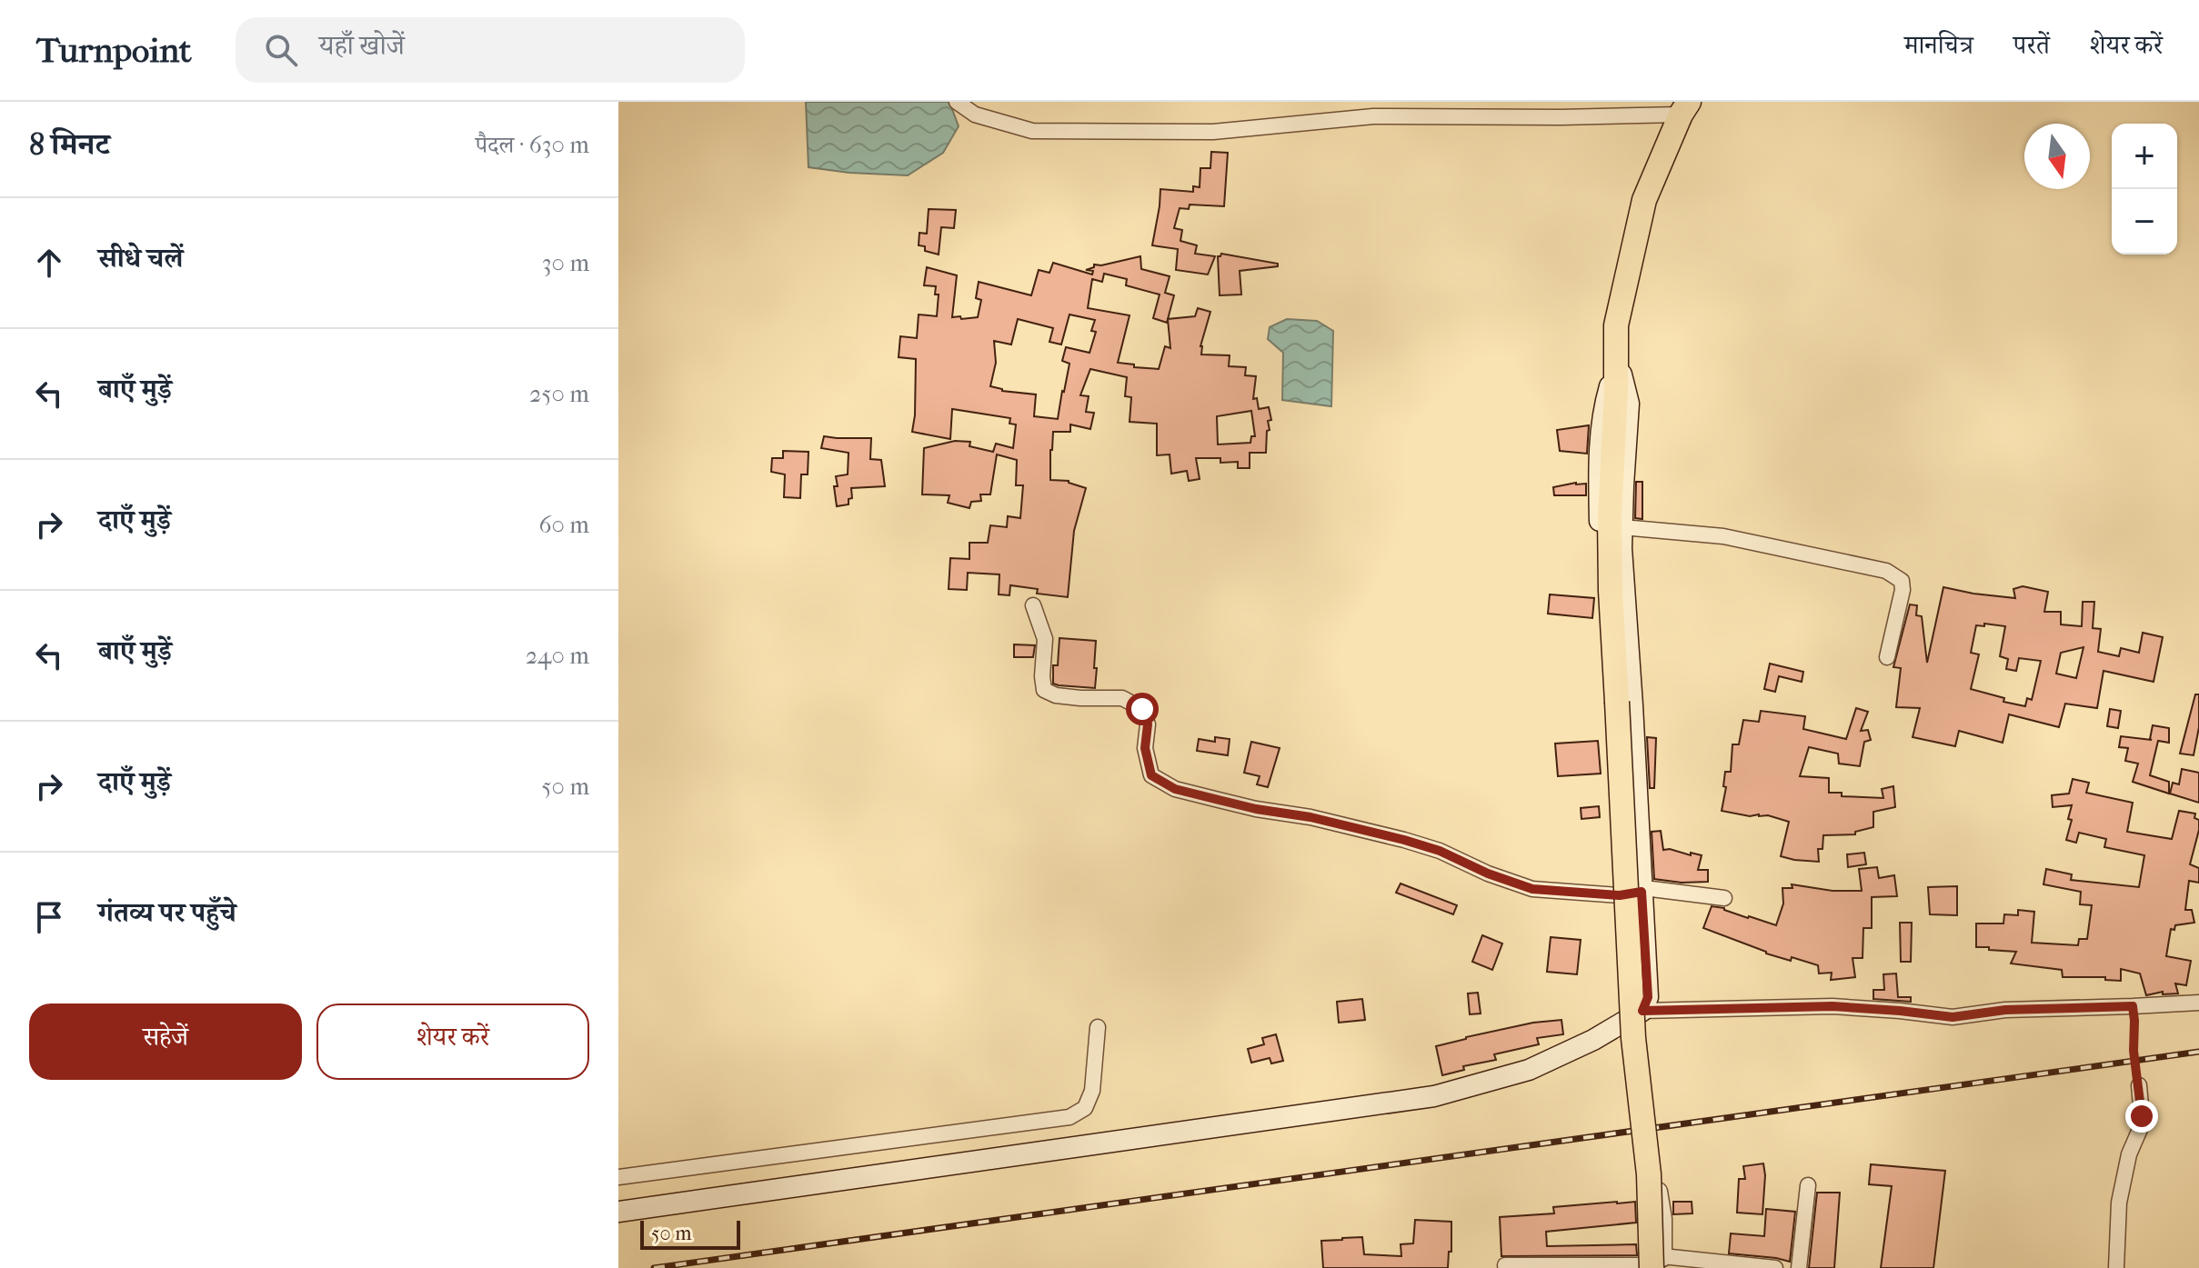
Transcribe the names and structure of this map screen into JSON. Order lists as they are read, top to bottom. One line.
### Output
{"scale_bar":"50 m","north":"bottom","page":{"header":"Turnpoint","search":"यहाँ खोजें","nav":["मानचित्र","परतें","शेयर करें"],"heading":["8 मिनट","पैदल · 630 m"],"map_buttons":["+","−"],"list":[["सीधे चलें","30 m"],["बाएँ मुड़ें","250 m"],["दाएँ मुड़ें","60 m"],["बाएँ मुड़ें","240 m"],["दाएँ मुड़ें","50 m"],"गंतव्य पर पहुँचे"],"buttons":["सहेजें","शेयर करें"],"scale":"50 m"}}
